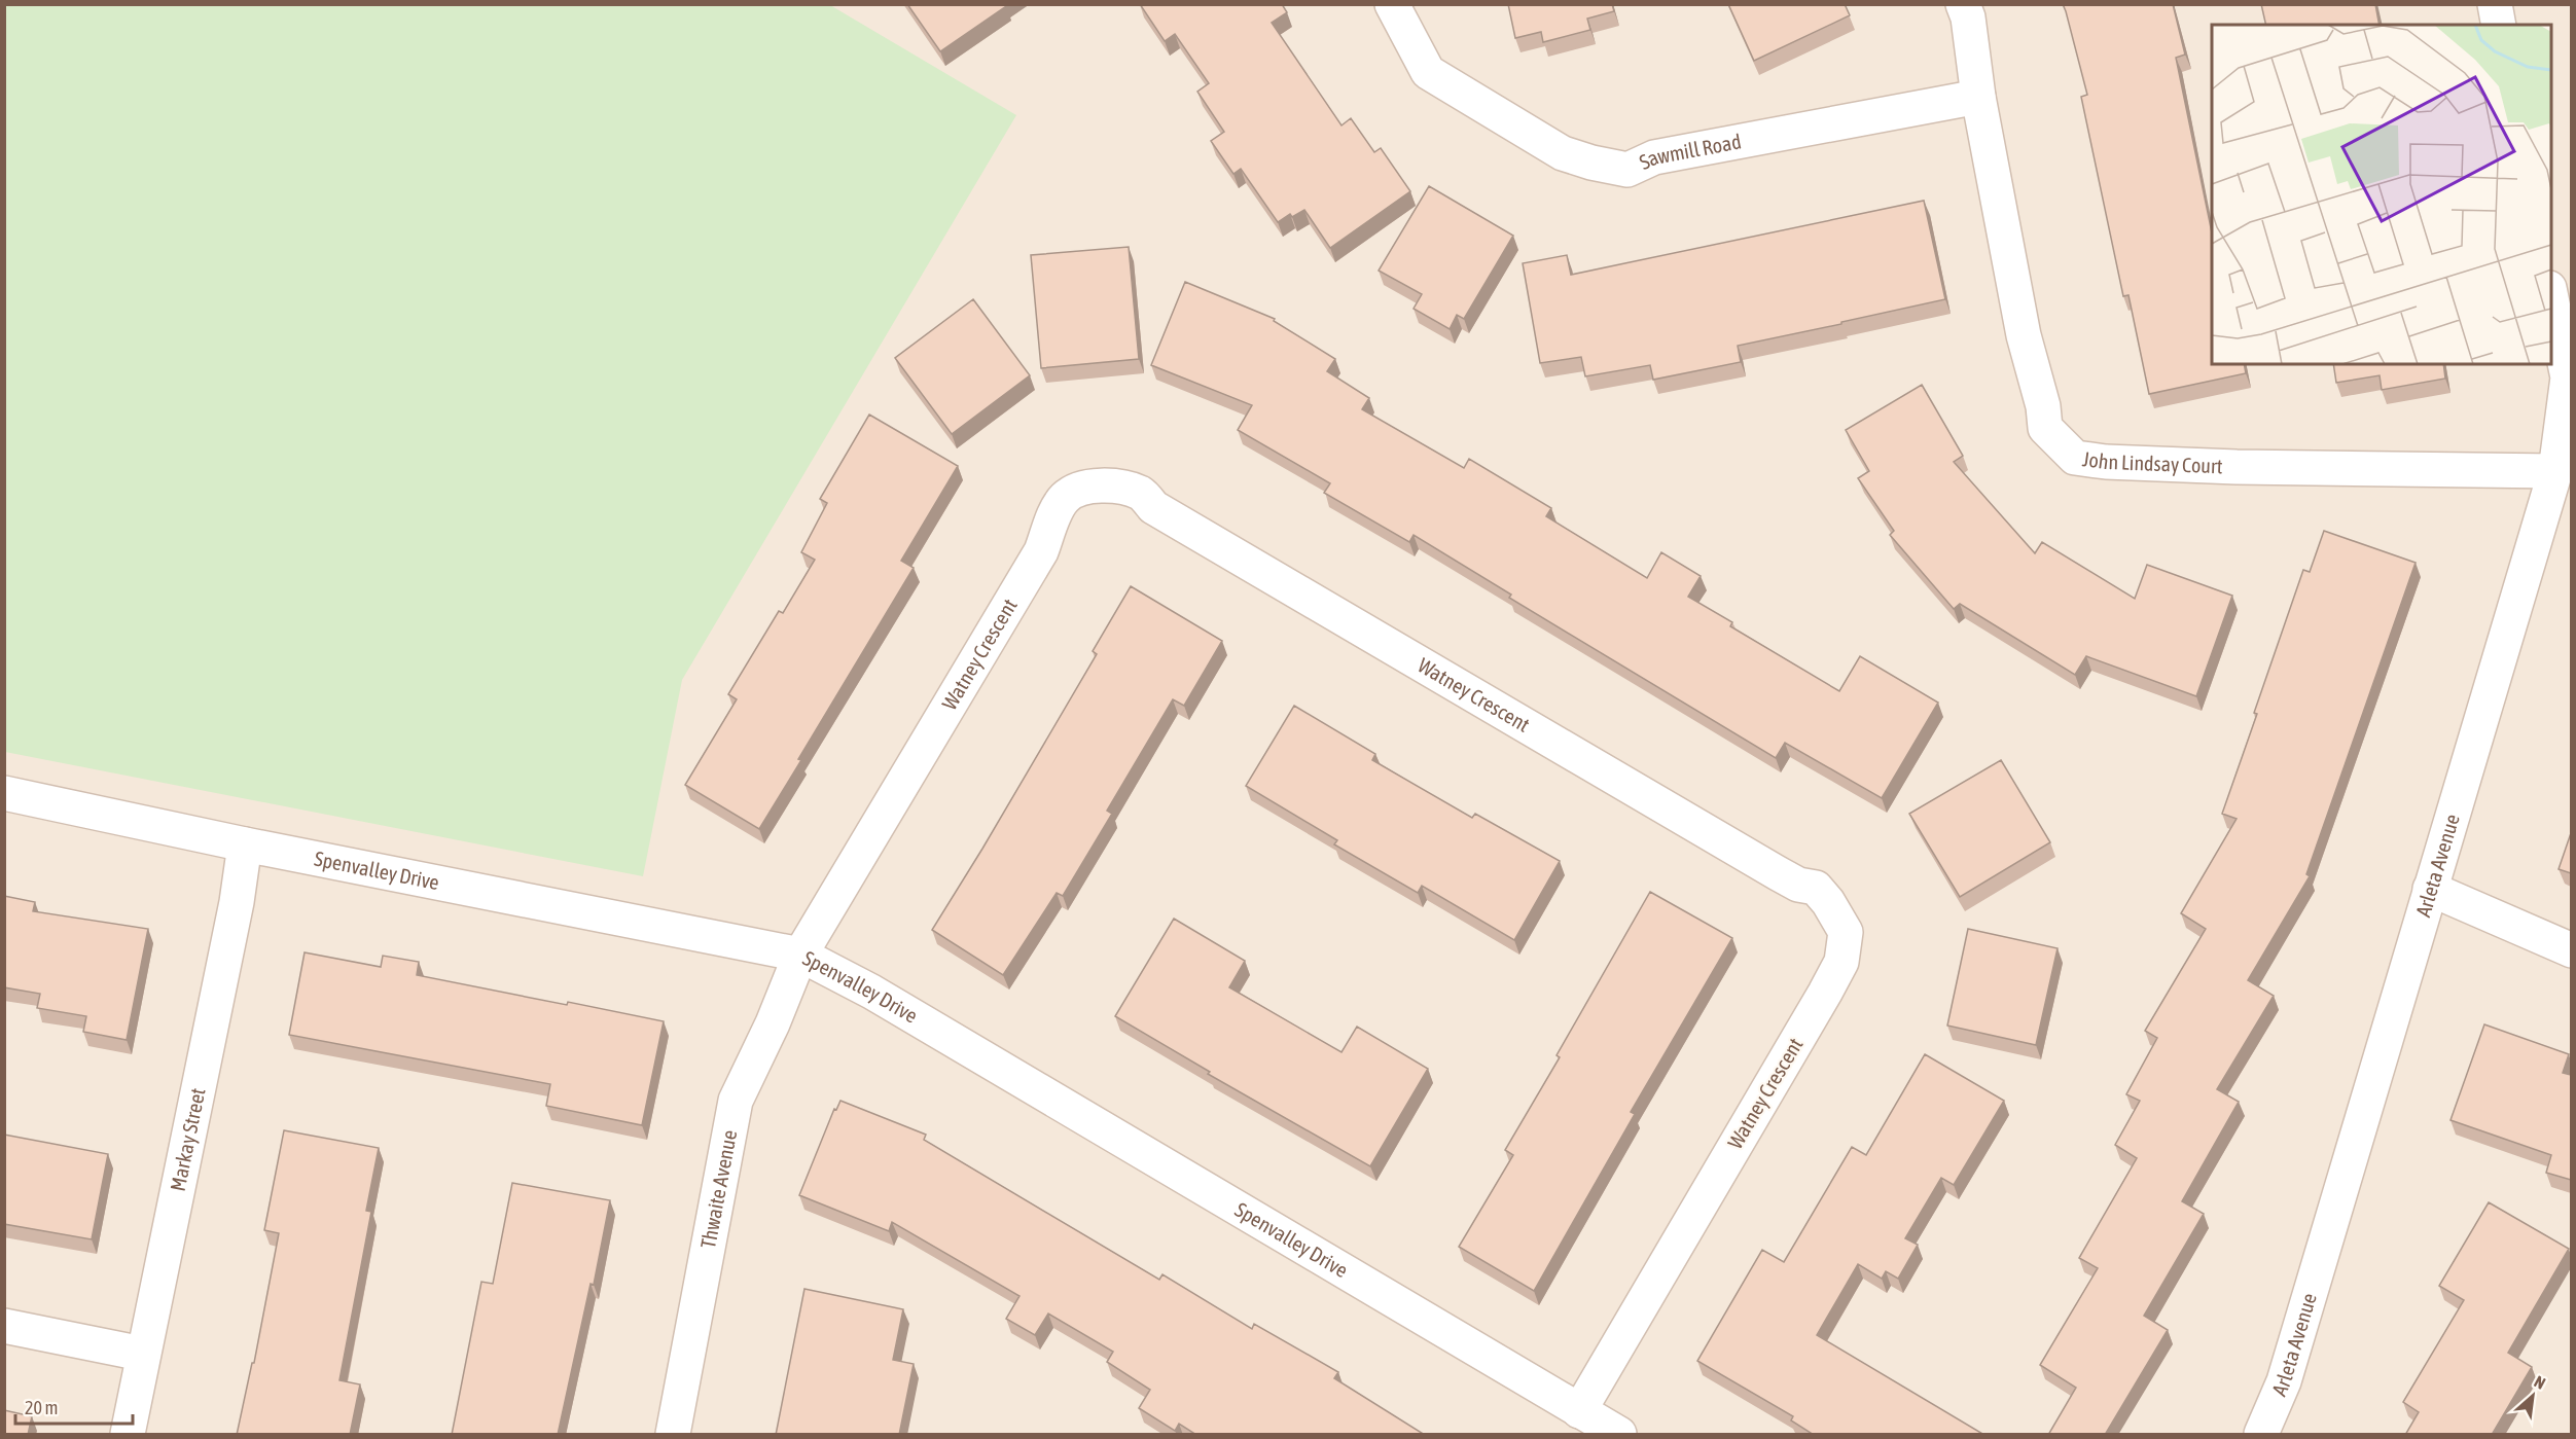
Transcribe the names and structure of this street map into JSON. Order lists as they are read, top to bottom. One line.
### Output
{"streets":{"street":["Sawmill Road","John Lindsay Court","Watney Crescent","Arleta Avenue","Spenvalley Drive","Markay Street","Thwaite Avenue"]},"crossings":[["Sawmill Road","John Lindsay Court"],["John Lindsay Court","Arleta Avenue"],["Watney Crescent","Spenvalley Drive"],["Watney Crescent","Thwaite Avenue"],["Spenvalley Drive","Markay Street"],["Spenvalley Drive","Thwaite Avenue"]],"scale_bar":"20 m","north":"top right"}
